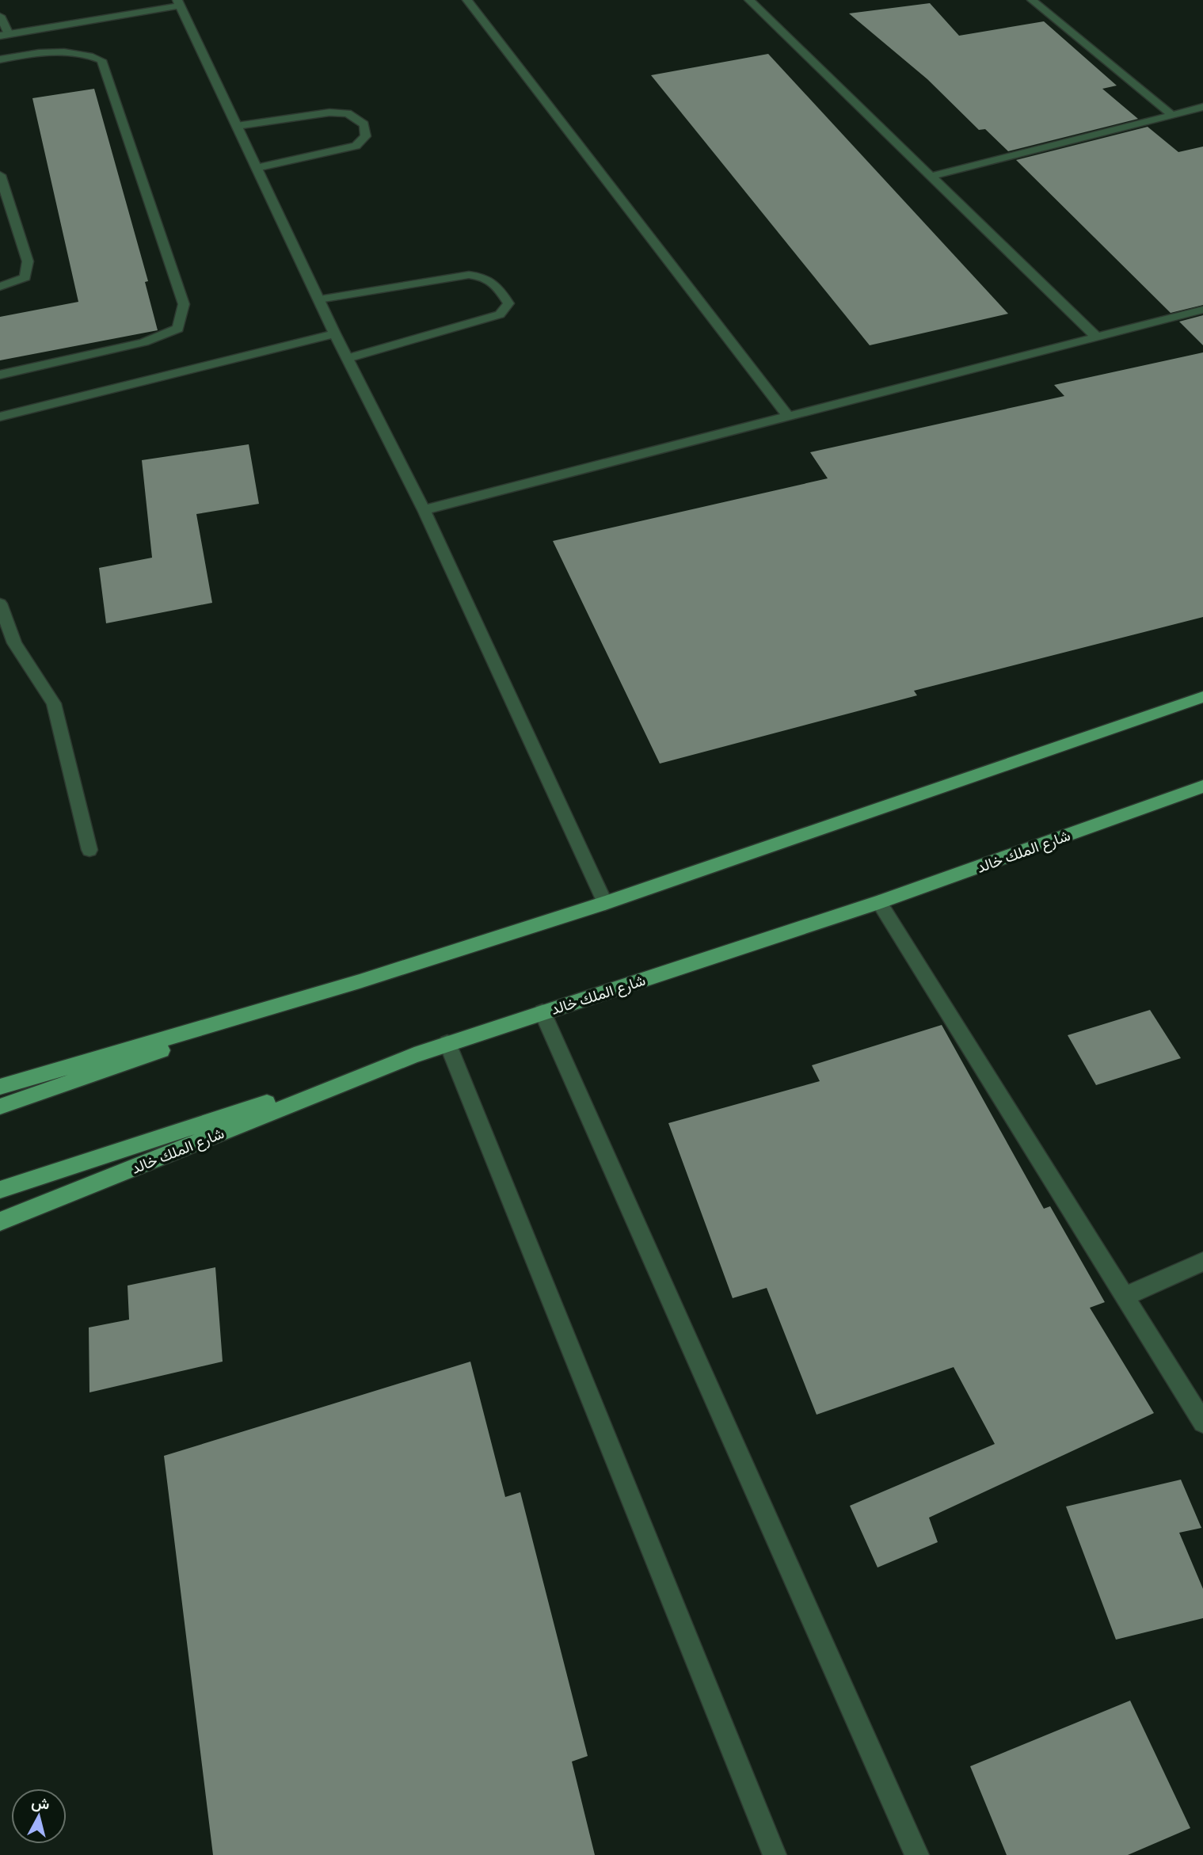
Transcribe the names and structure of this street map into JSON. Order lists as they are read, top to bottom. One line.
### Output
{"streets":{"main road":["شارع الملك خالد"]},"north":"top"}
